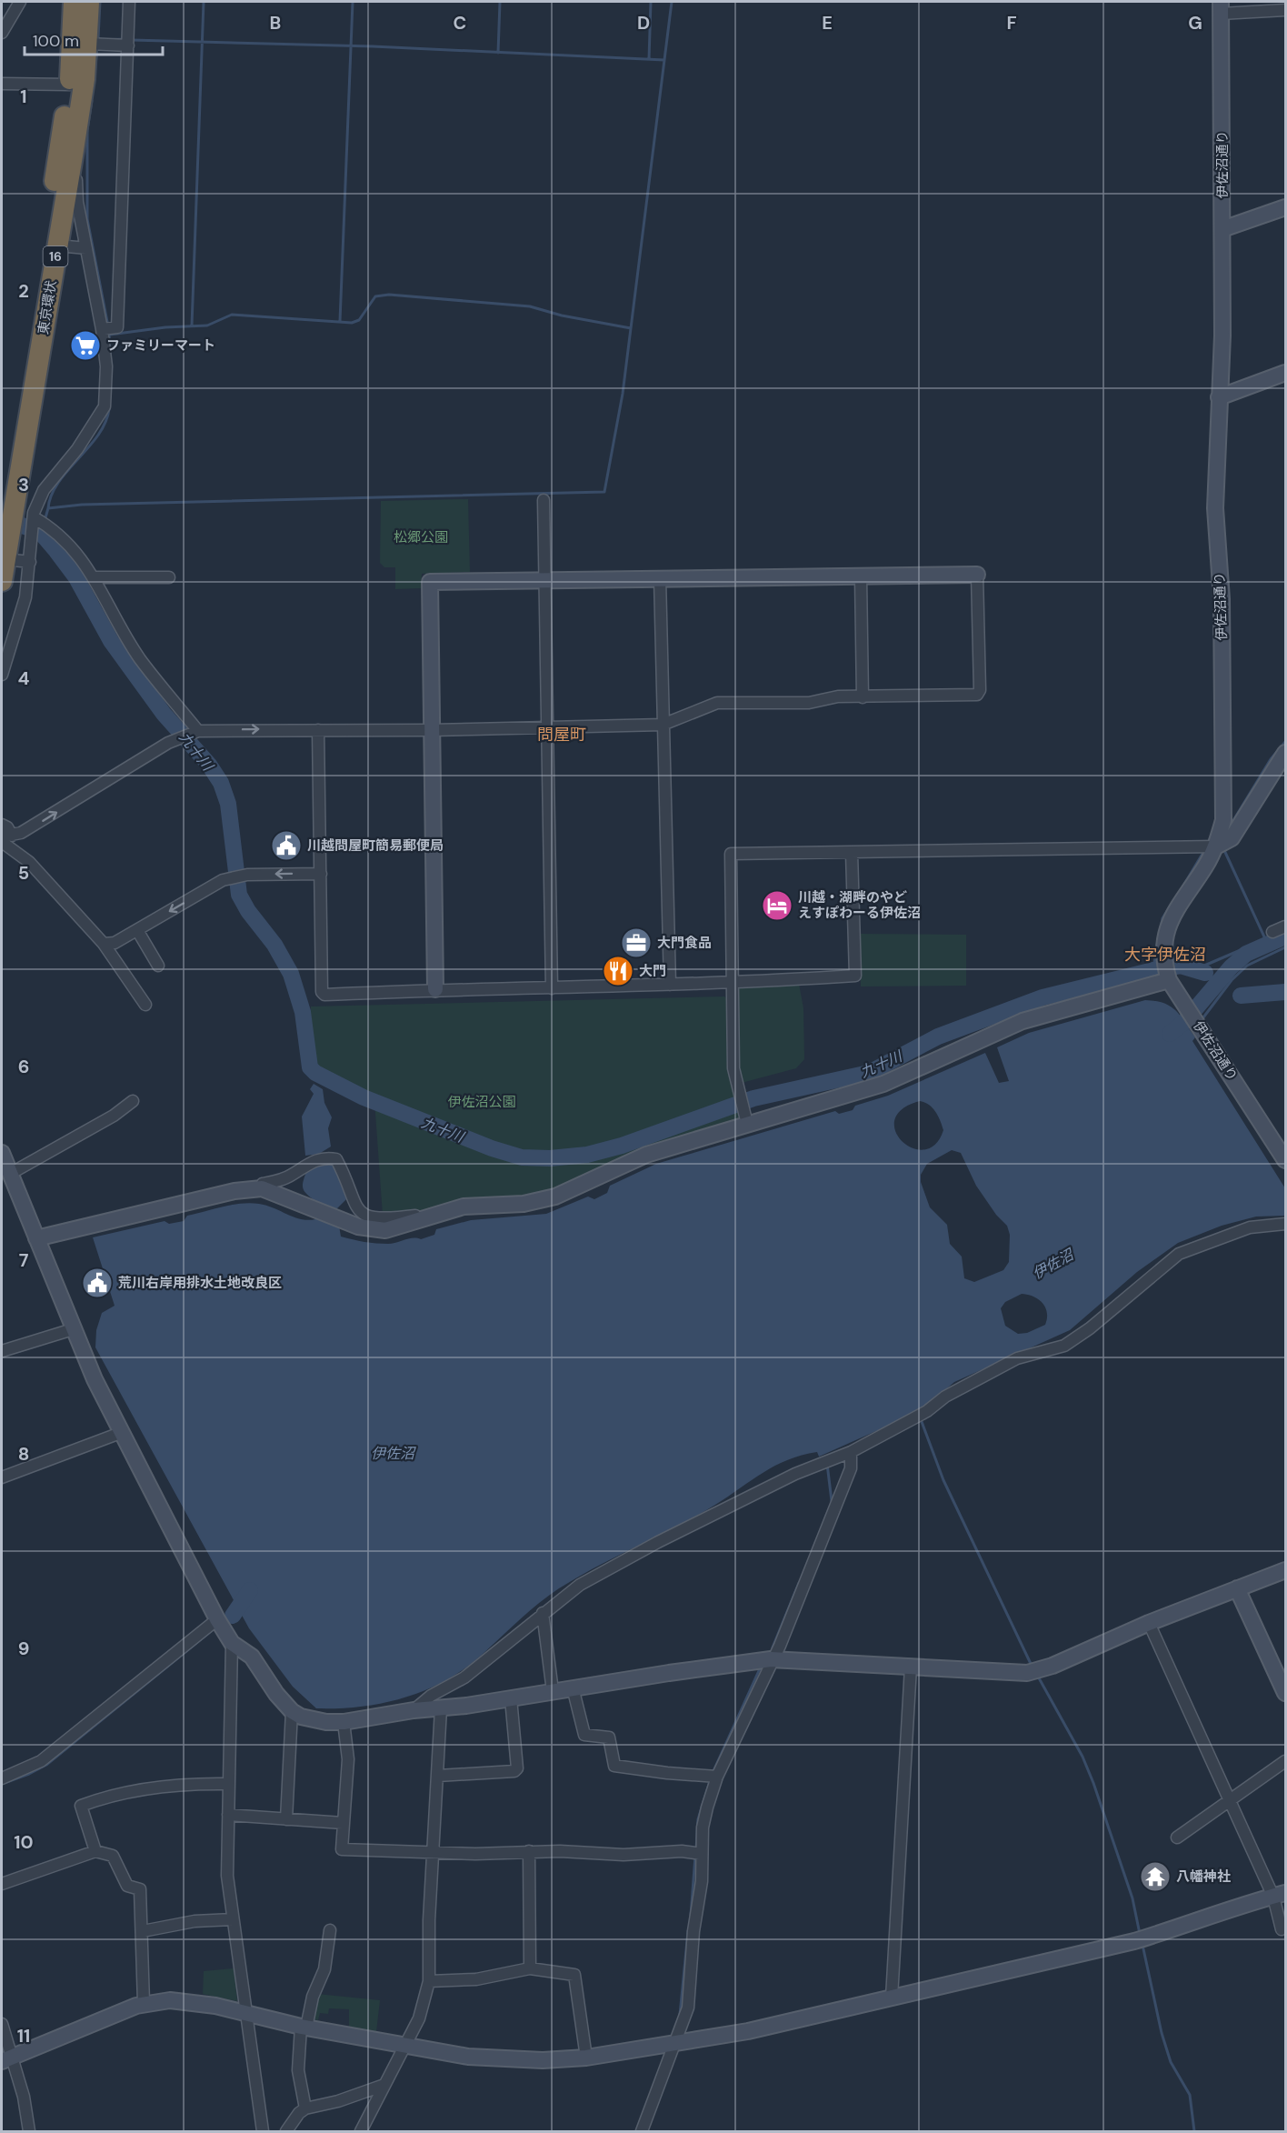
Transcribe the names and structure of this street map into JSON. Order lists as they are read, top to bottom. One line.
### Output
{"streets":{"highway":["16","東京環状"],"street":["伊佐沼通り"]},"districts":["問屋町","大字伊佐沼"],"water":["九十川","伊佐沼"],"parks":["松郷公園","伊佐沼公園"],"places":{"supermarket":["ファミリーマート"],"public building":["川越問屋町簡易郵便局","荒川右岸用排水土地改良区"],"hotel":["川越・湖畔のやど えすぽわーる伊佐沼"],"office":["大門食品"],"restaurant":["大門"],"temple":["八幡神社"]},"scale_bar":"100 m","grid":{"columns":["B","C","D","E","F","G"],"rows":["1","2","3","4","5","6","7","8","9","10","11"]}}
